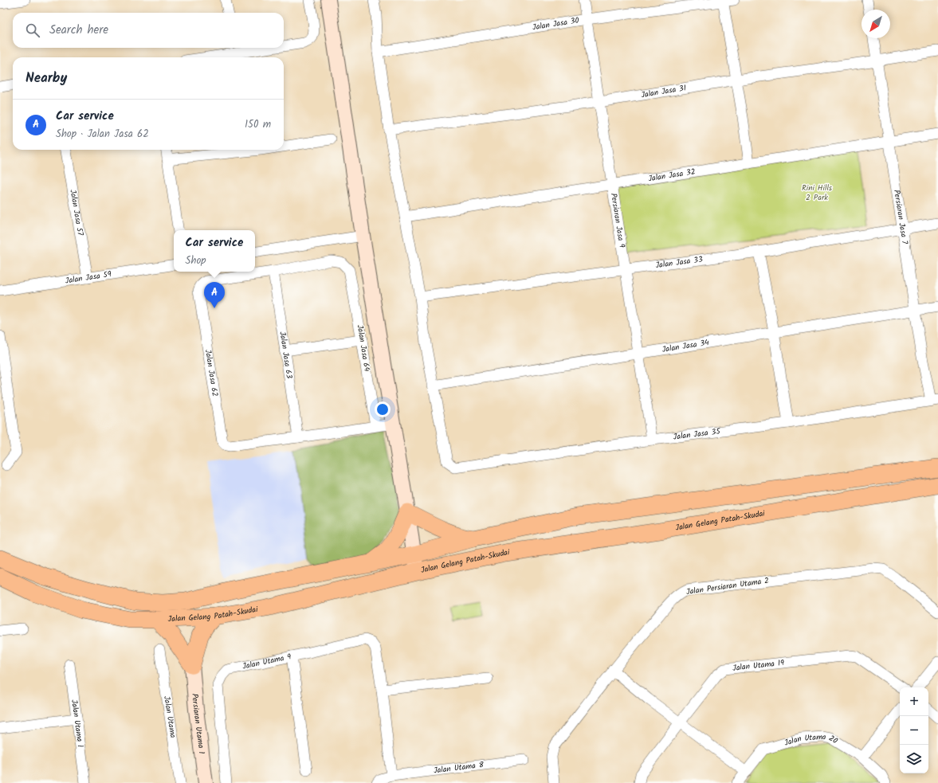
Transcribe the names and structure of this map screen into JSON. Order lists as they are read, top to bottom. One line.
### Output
{"streets":{"main road":["Jalan Gelang Patah-Skudai"],"street":["Jalan Jasa 30","Jalan Jasa 31","Jalan Jasa 32","Jalan Jasa 57","Persiaran Jasa 7","Persiaran Jasa 9","Jalan Jasa 33","Jalan Jasa 59","Jalan Jasa 34","Jalan Jasa 64","Jalan Jasa 63","Jalan Jasa 62","Jalan Jasa 35","Jalan Persiaran Utama 2","Jalan Utama 9","Jalan Utama 19","Jalan Utama","Jalan Utama 1","Persiaran Utama 1","Jalan Utama 20","Jalan Utama 8"]},"crossings":[["Jalan Jasa 30","Persiaran Jasa 9"],["Jalan Jasa 31","Persiaran Jasa 7"],["Jalan Jasa 31","Persiaran Jasa 9"],["Jalan Jasa 32","Persiaran Jasa 7"],["Jalan Jasa 32","Persiaran Jasa 9"],["Jalan Jasa 57","Jalan Jasa 59"],["Persiaran Jasa 7","Jalan Jasa 33"],["Persiaran Jasa 7","Jalan Jasa 34"],["Persiaran Jasa 7","Jalan Jasa 35"],["Persiaran Jasa 9","Jalan Jasa 33"],["Persiaran Jasa 9","Jalan Jasa 34"],["Persiaran Jasa 9","Jalan Jasa 35"],["Jalan Jasa 34","Jalan Jasa 35"],["Jalan Jasa 64","Jalan Jasa 62"],["Jalan Jasa 63","Jalan Jasa 62"],["Jalan Utama 9","Jalan Utama 8"]],"parks":["Rini Hills 2 Park"],"north":"bottom left","page":{"search":"Search here","heading":"Nearby","list":[{"mark":"A","name":"Car service","note":"Shop · Jalan Jasa 62","value":"150 m"}],"popup":["Car service","Shop"],"pins":"A","map_buttons":["+","−"]}}
